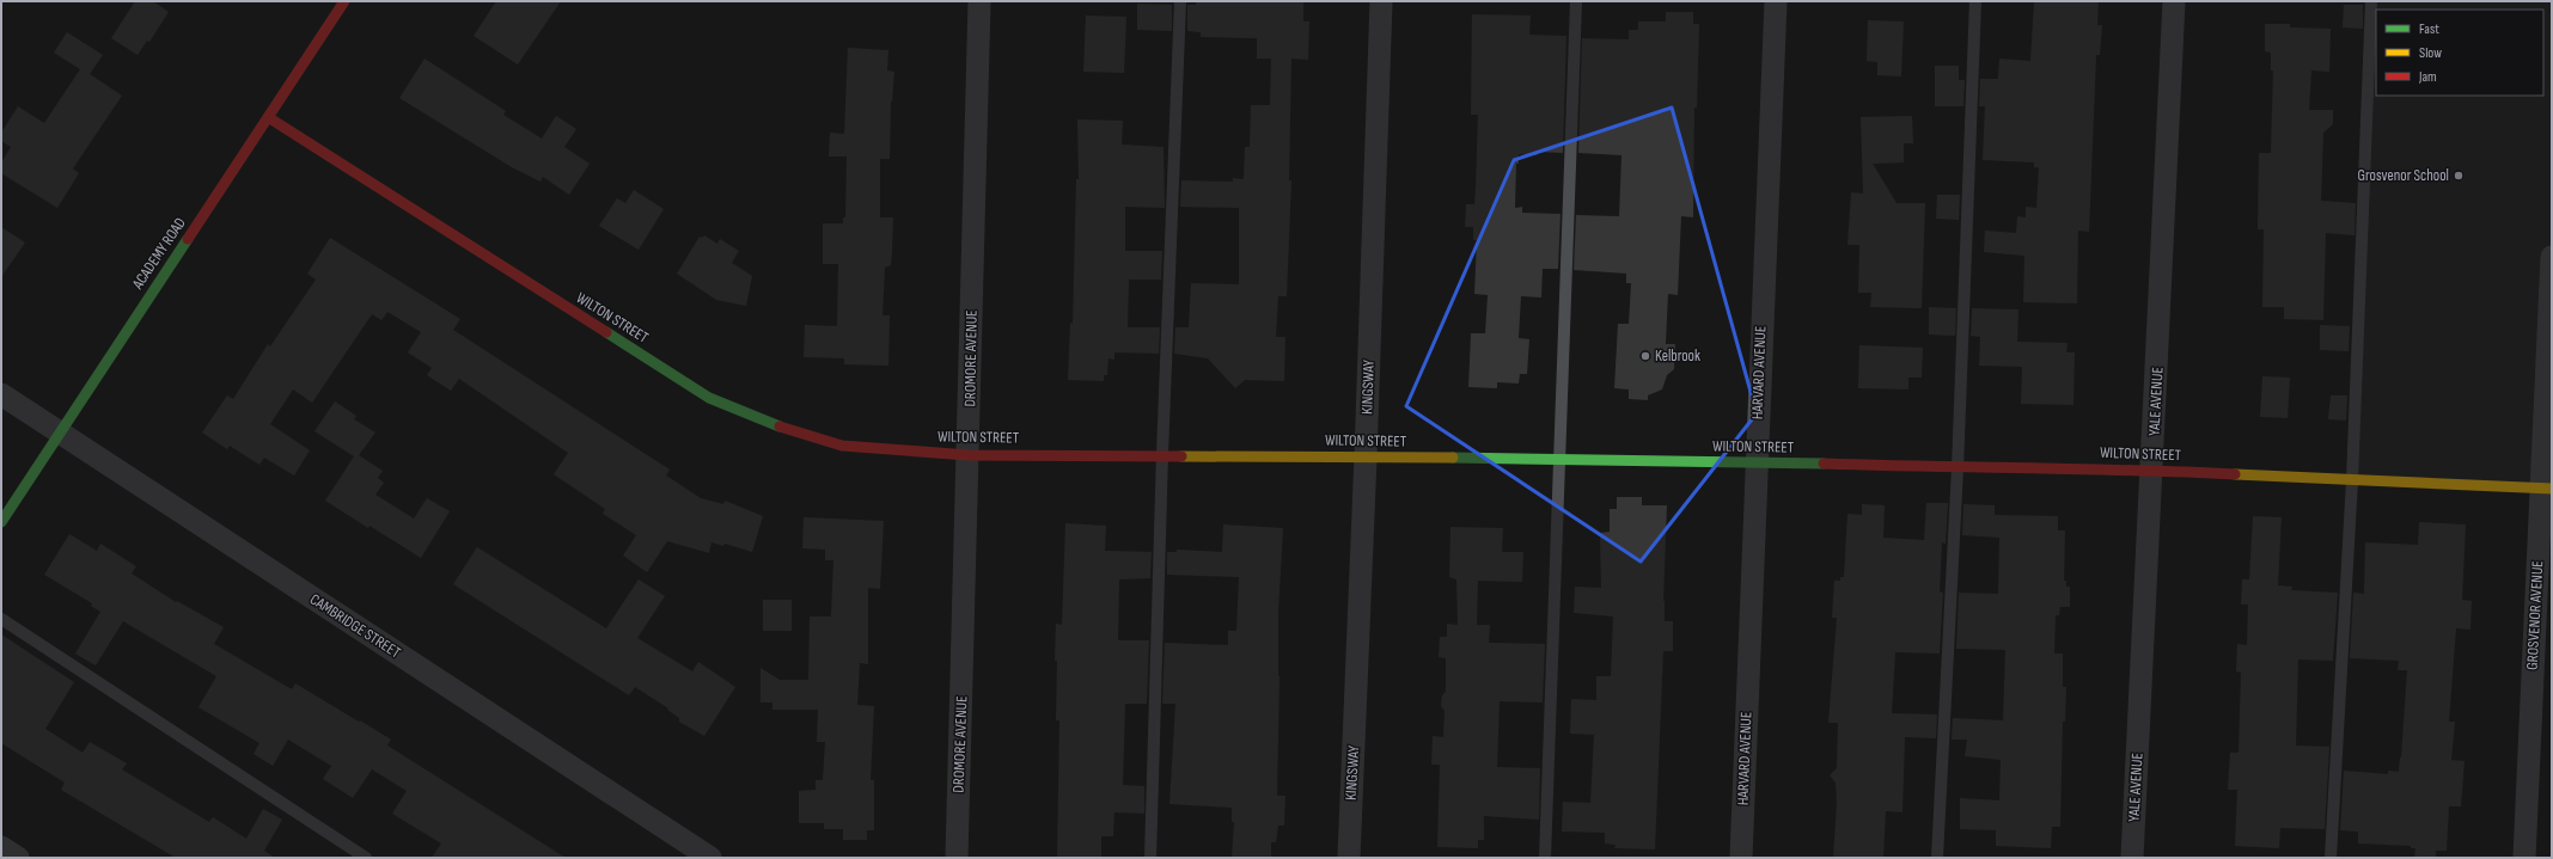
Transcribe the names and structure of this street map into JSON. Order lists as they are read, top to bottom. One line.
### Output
{"streets":{"street":["ACADEMY ROAD","WILTON STREET","DROMORE AVENUE","HARVARD AVENUE","KINGSWAY","YALE AVENUE","GROSVENOR AVENUE","CAMBRIDGE STREET"]},"crossings":[["ACADEMY ROAD","WILTON STREET"],["ACADEMY ROAD","CAMBRIDGE STREET"],["WILTON STREET","DROMORE AVENUE"],["WILTON STREET","HARVARD AVENUE"],["WILTON STREET","KINGSWAY"],["WILTON STREET","YALE AVENUE"],["WILTON STREET","GROSVENOR AVENUE"]],"places":["Grosvenor School","Kelbrook"],"legend":["Fast","Slow","Jam"]}
